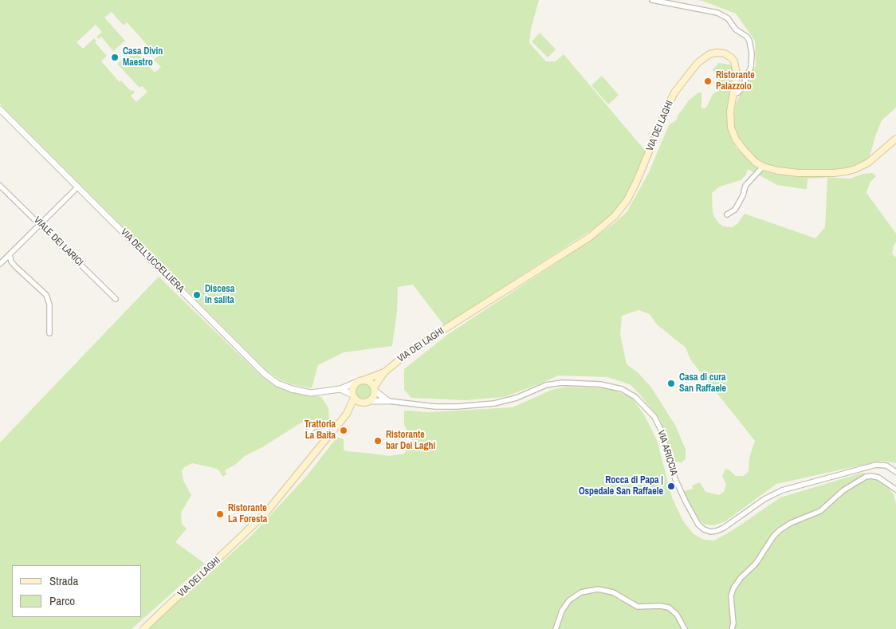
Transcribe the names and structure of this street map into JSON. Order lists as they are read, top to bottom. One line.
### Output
{"streets":{"main road":["VIA DEI LAGHI"],"street":["VIALE DEI LARICI","VIA DELL'UCCELLIERA","VIA ARICCIA"]},"crossings":[["VIA DEI LAGHI","VIA DELL'UCCELLIERA"],["VIA DEI LAGHI","VIA ARICCIA"],["VIA DELL'UCCELLIERA","VIA ARICCIA"]],"places":["Casa Divin Maestro","Ristorante Palazzolo","Discesa in salita","Casa di cura San Raffaele","Trattoria La Baita","Ristorante bar Dei Laghi","Rocca di Papa | Ospedale San Raffaele","Ristorante La Foresta"],"legend":["Strada","Parco"]}
